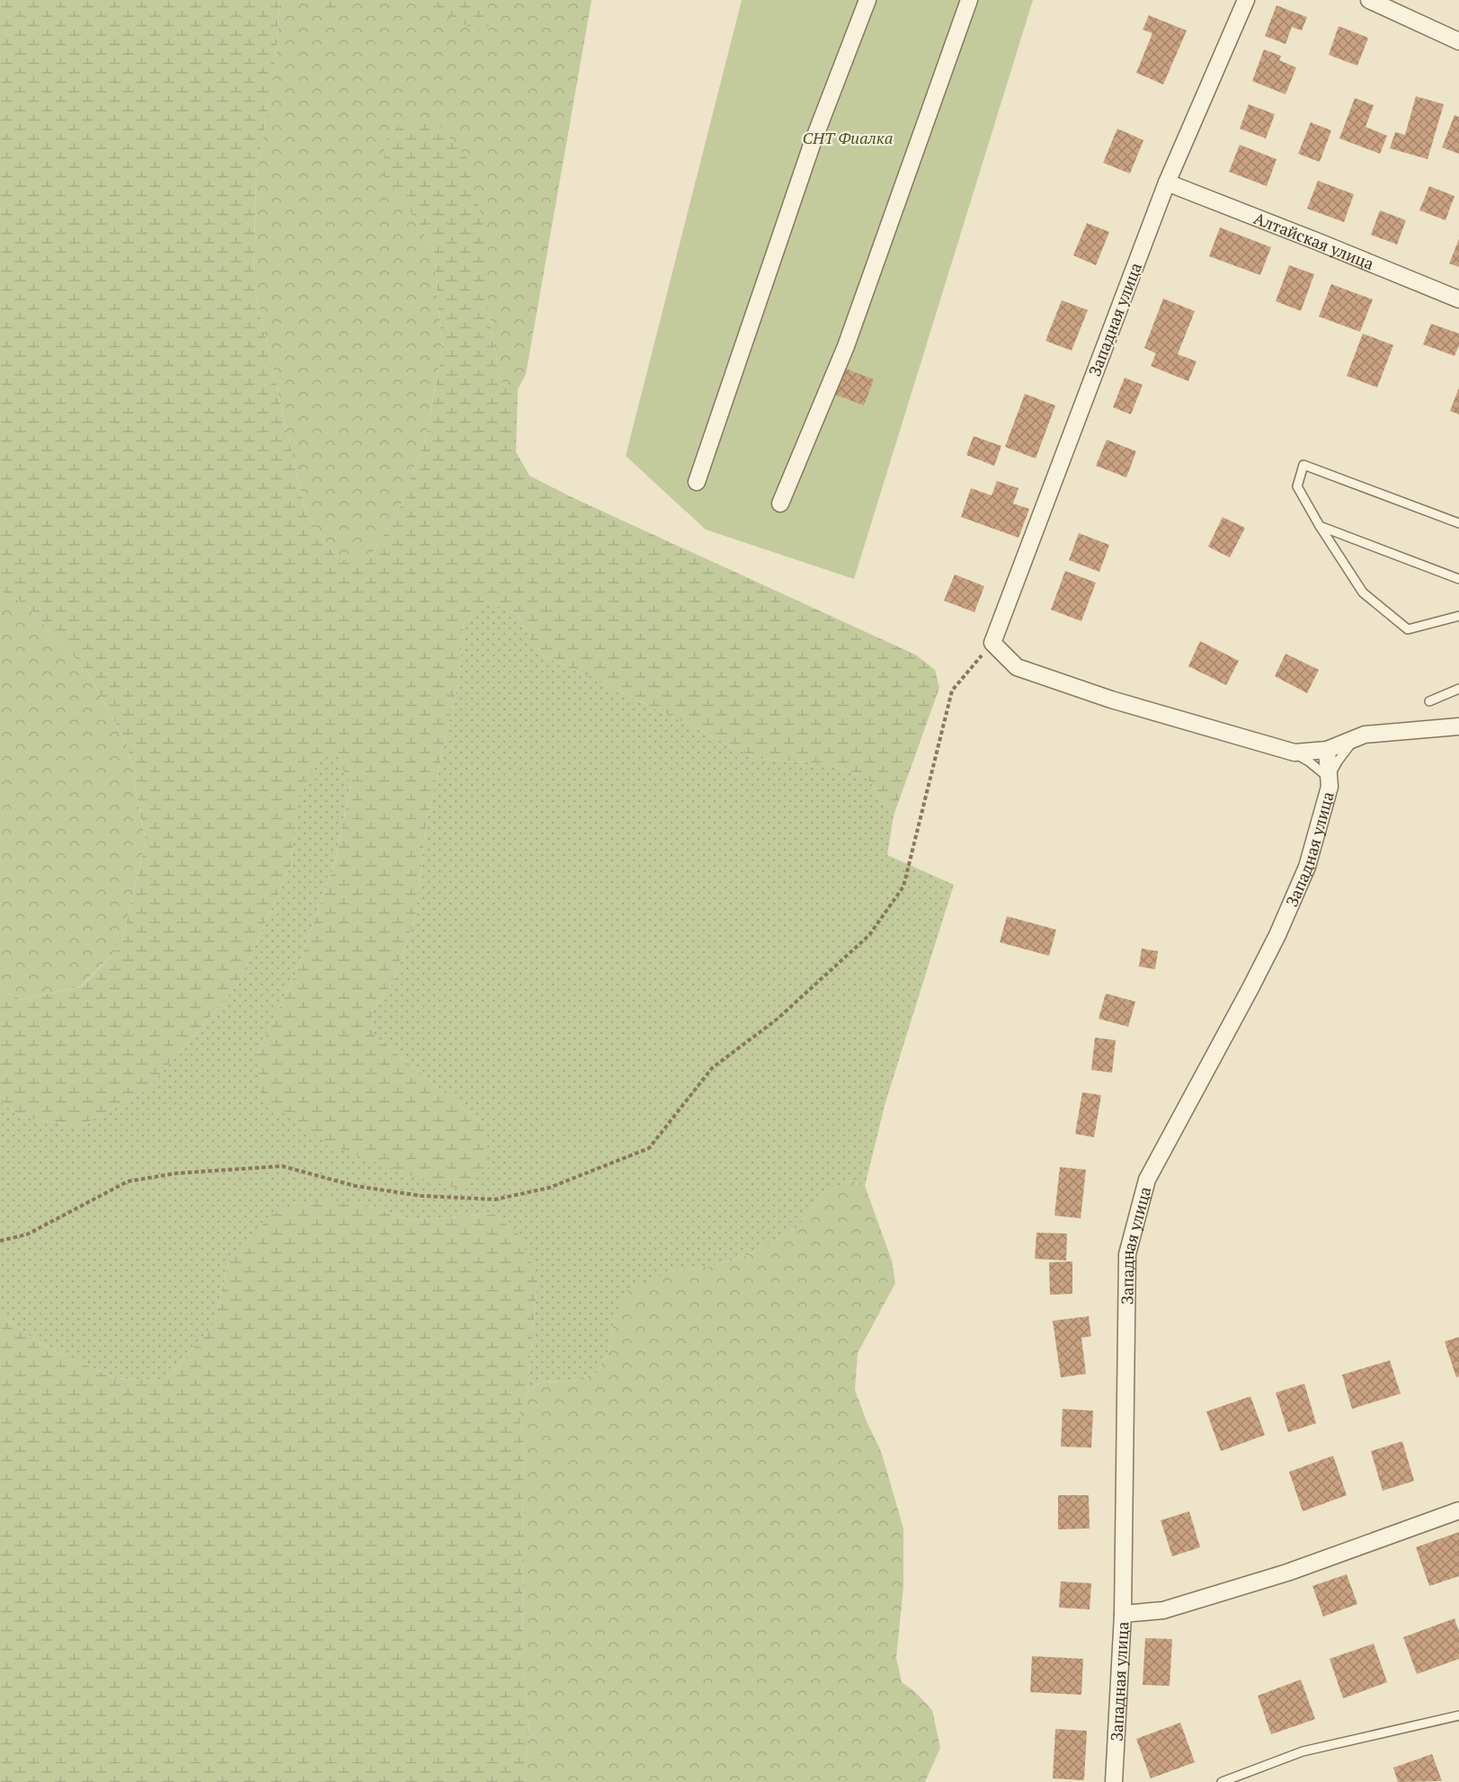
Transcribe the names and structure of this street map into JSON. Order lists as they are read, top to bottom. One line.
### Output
{"streets":{"street":["Алтайская улица","Западная улица"]},"crossings":[["Алтайская улица","Западная улица"]],"parks":["СНТ Фиалка"]}
